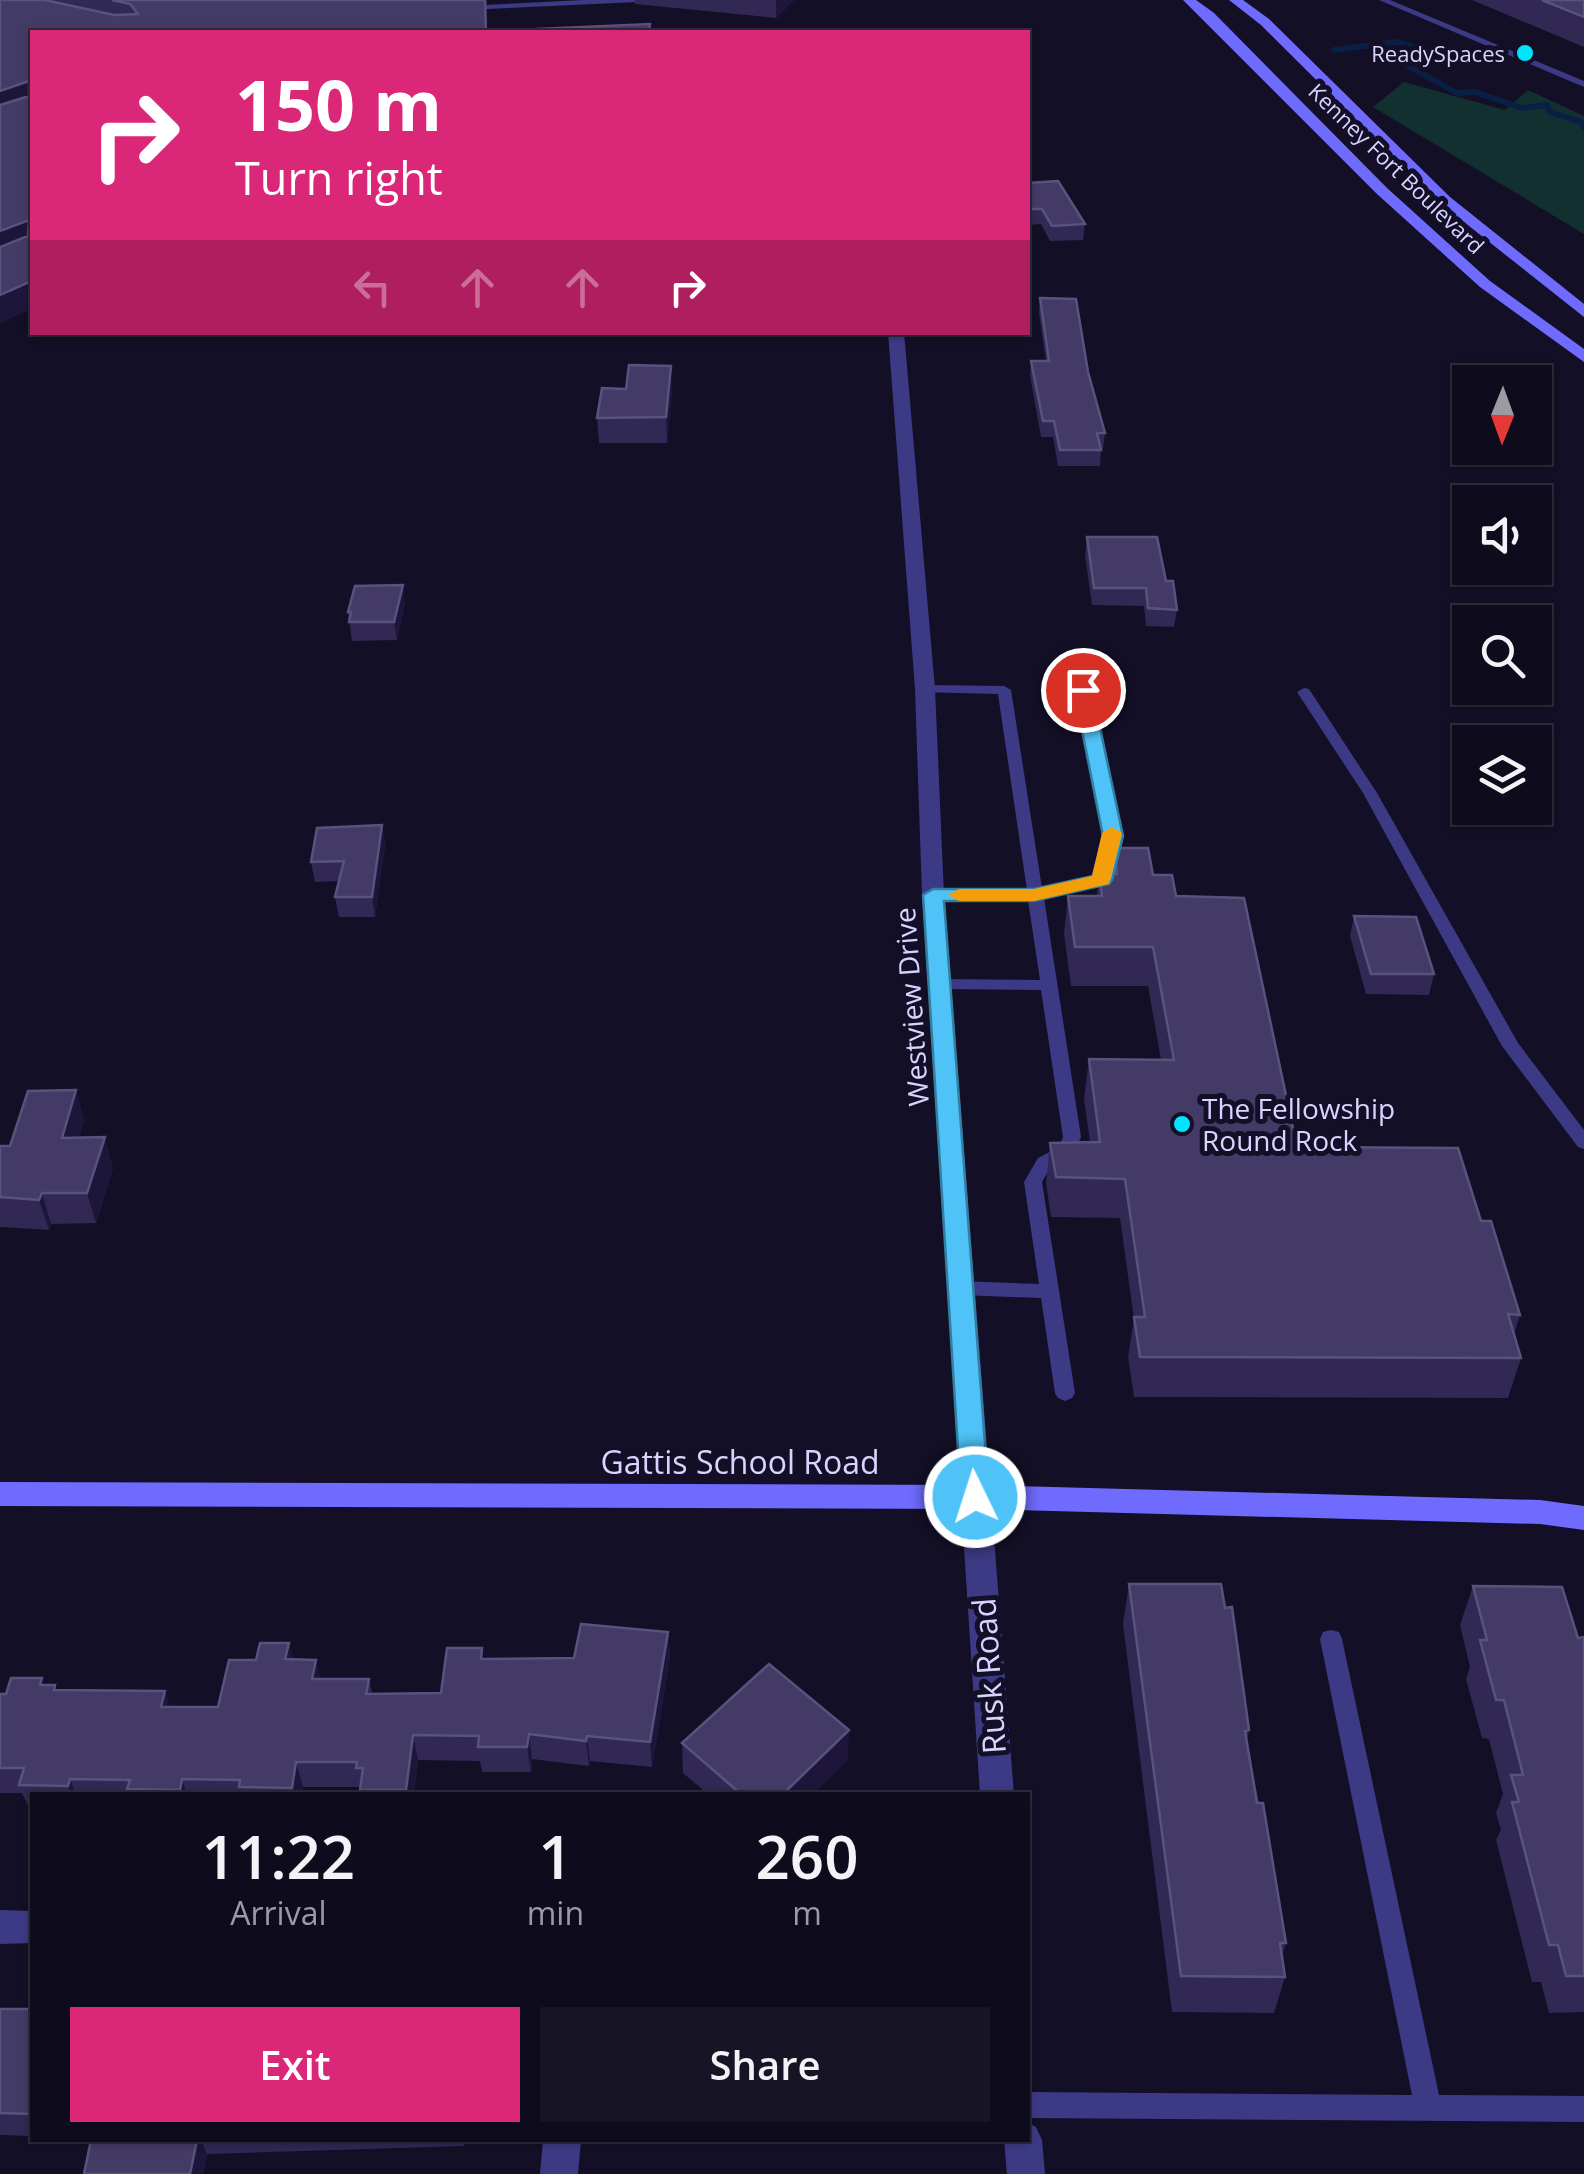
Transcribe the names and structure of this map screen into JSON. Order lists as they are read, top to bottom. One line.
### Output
{"streets":{"main road":["Kenney Fort Boulevard","Gattis School Road"],"street":["Westview Drive","Rusk Road"]},"crossings":[["Westview Drive","Gattis School Road"],["Westview Drive","Rusk Road"],["Gattis School Road","Rusk Road"]],"places":["ReadySpaces","The Fellowship Round Rock"],"north":"bottom","page":{"turn":["150 m","Turn right"],"eta":["11:22","Arrival","1","min","260","m"],"buttons":["Exit","Share"]}}
